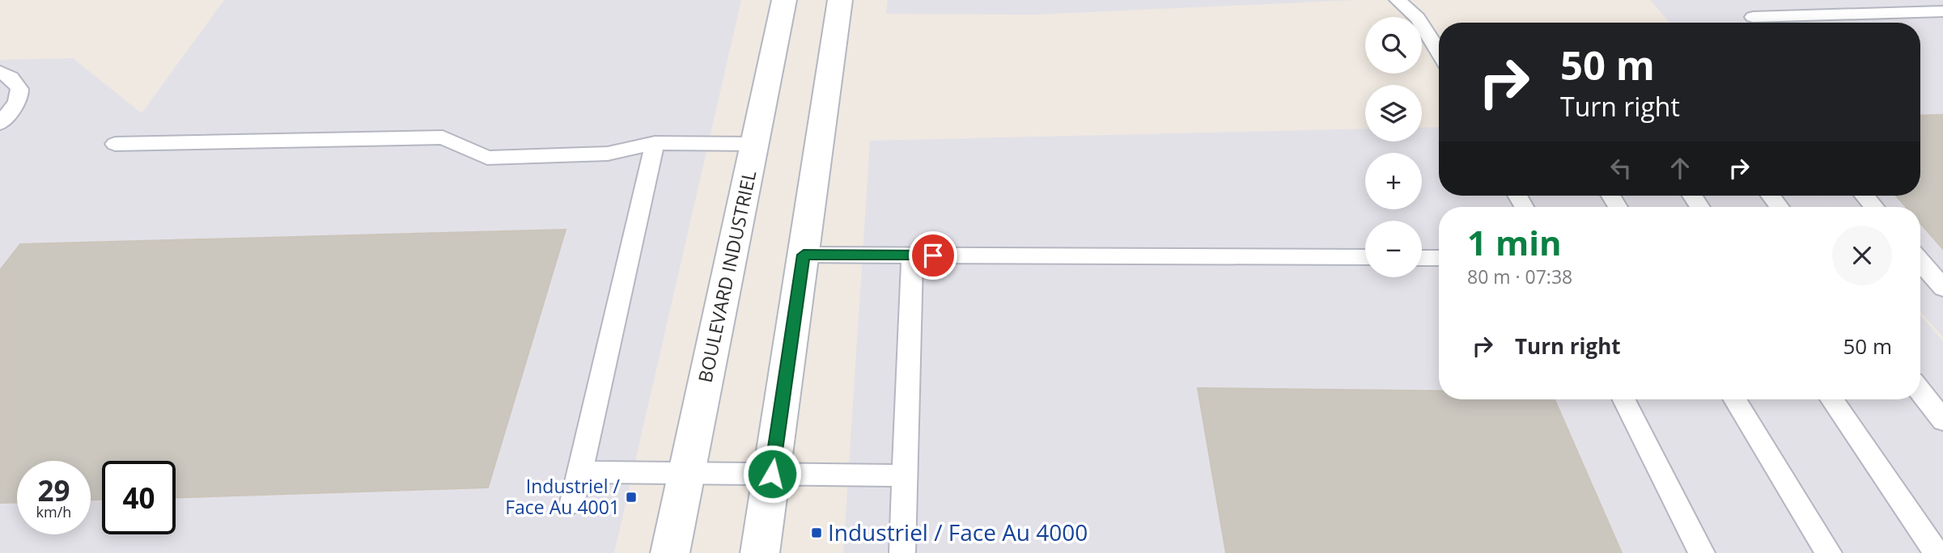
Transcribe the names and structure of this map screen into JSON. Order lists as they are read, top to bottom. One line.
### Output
{"streets":{"street":["BOULEVARD INDUSTRIEL"]},"places":{"transit":["Industriel / Face Au 4001","Industriel / Face Au 4000"]},"page":{"map_buttons":["+","−"],"turn":["50 m","Turn right"],"heading":["1 min","80 m · 07:38"],"list":[{"name":"Turn right","value":"50 m"}],"speed":"29 km/h","limit":"40"}}
